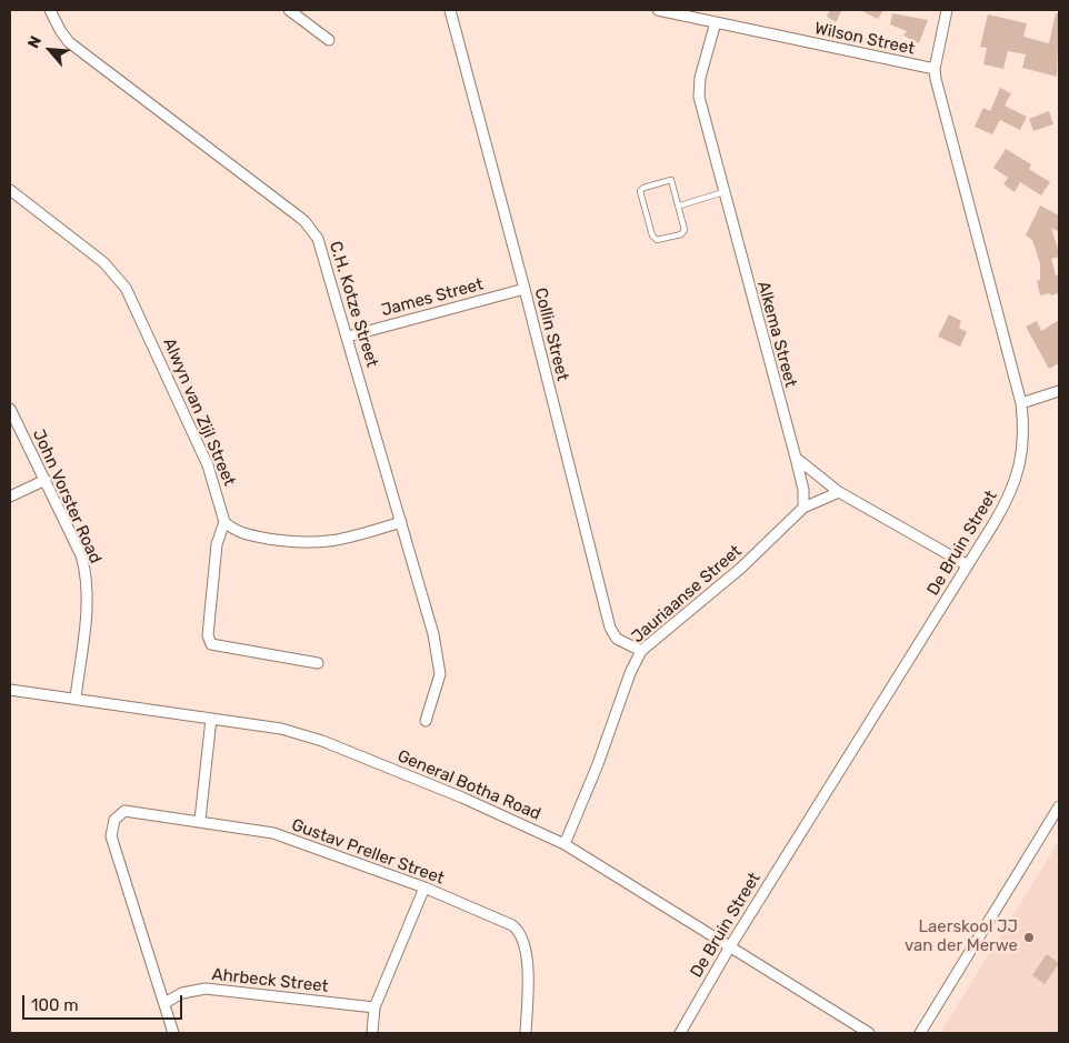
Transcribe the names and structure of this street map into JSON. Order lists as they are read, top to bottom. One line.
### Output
{"streets":{"street":["Wilson Street","James Street","C.H. Kotze Street","Collin Street","Alkema Street","Alwyn van Zijl Street","John Vorster Road","De Bruin Street","Jauriaanse Street","General Botha Road","Gustav Preller Street","Ahrbeck Street"]},"crossings":[["Wilson Street","Alkema Street"],["Wilson Street","De Bruin Street"],["James Street","C.H. Kotze Street"],["James Street","Collin Street"],["Collin Street","Jauriaanse Street"],["John Vorster Road","General Botha Road"],["De Bruin Street","General Botha Road"],["Jauriaanse Street","General Botha Road"],["Gustav Preller Street","Ahrbeck Street"]],"places":["Laerskool JJ van der Merwe"],"scale_bar":"100 m","north":"top left"}
